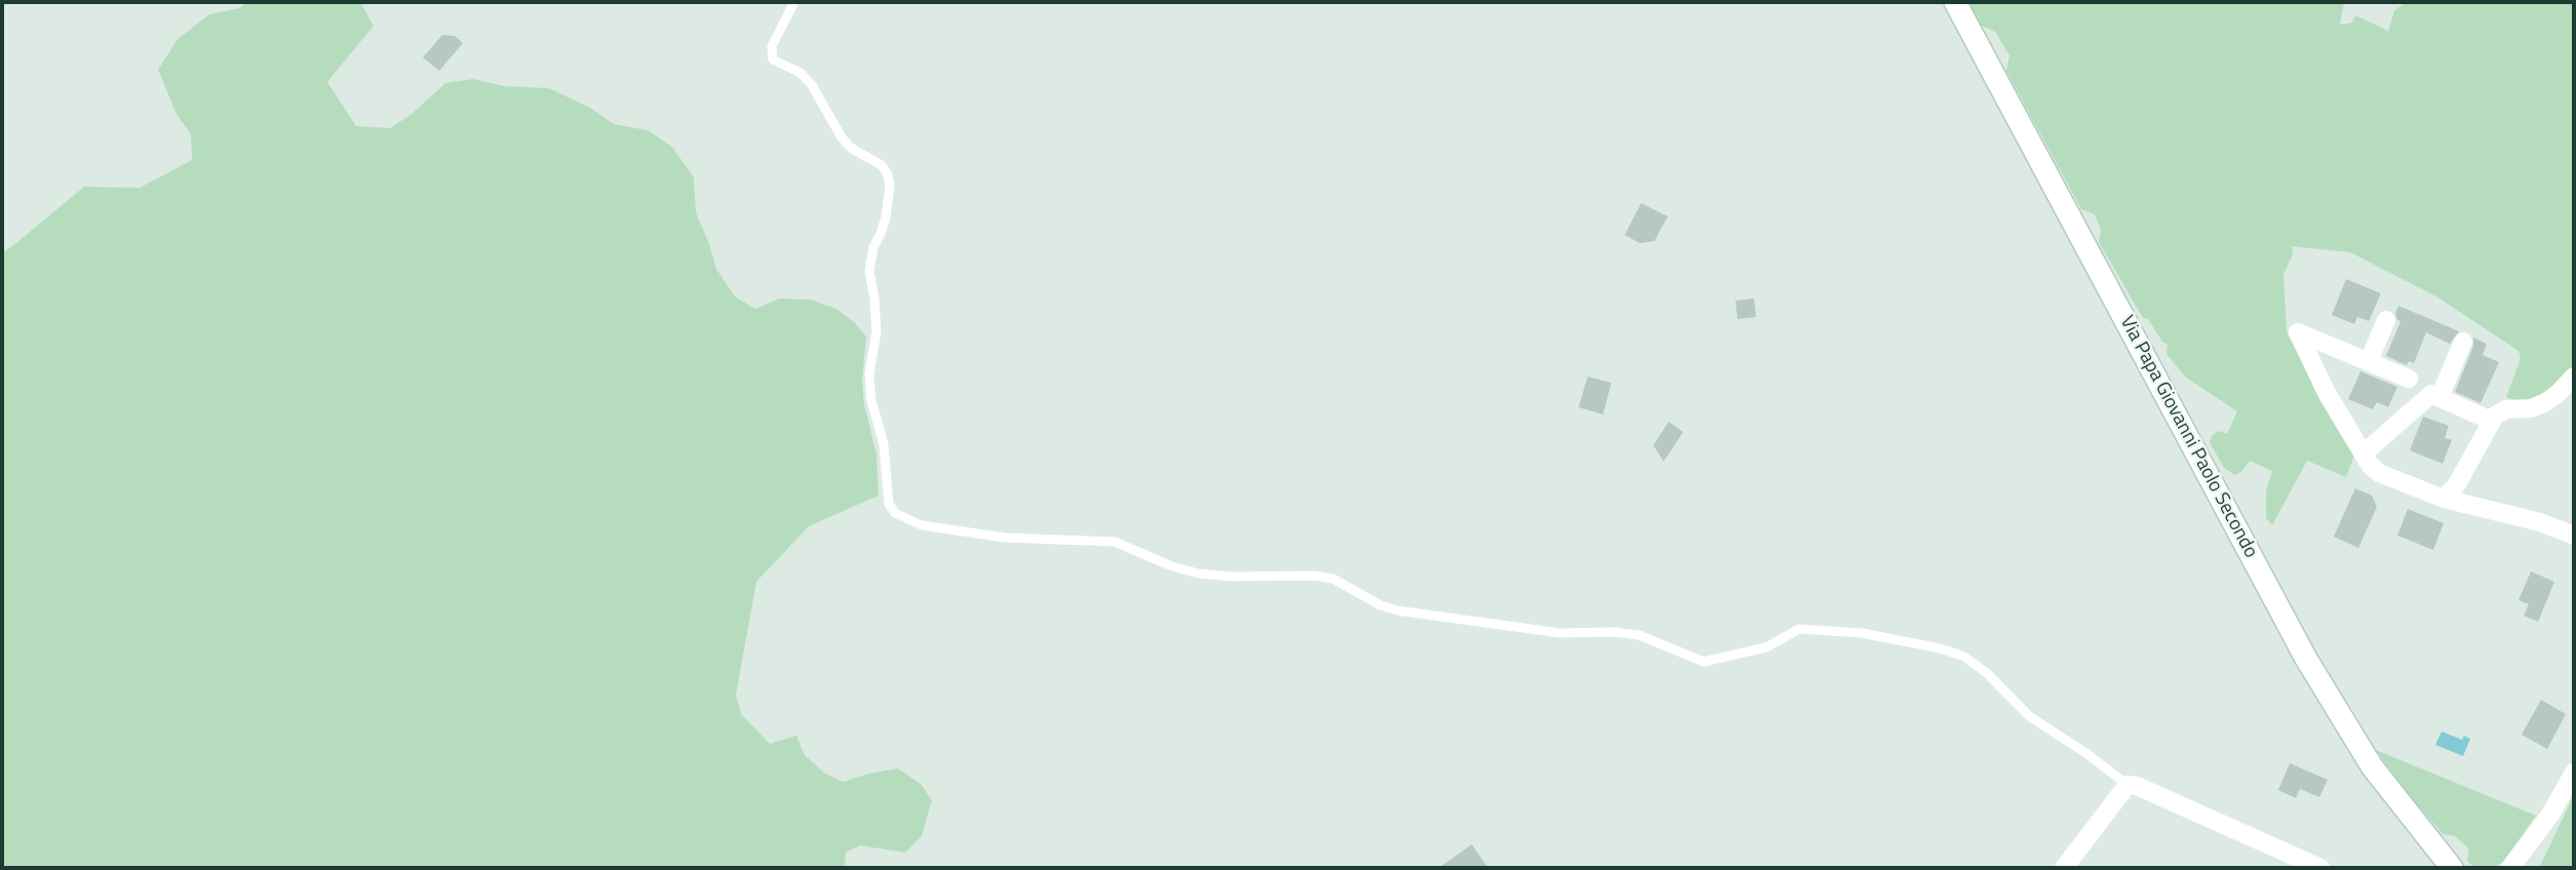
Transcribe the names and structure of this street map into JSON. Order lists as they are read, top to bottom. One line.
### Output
{"streets":{"main road":["Via Papa Giovanni Paolo Secondo"]}}
